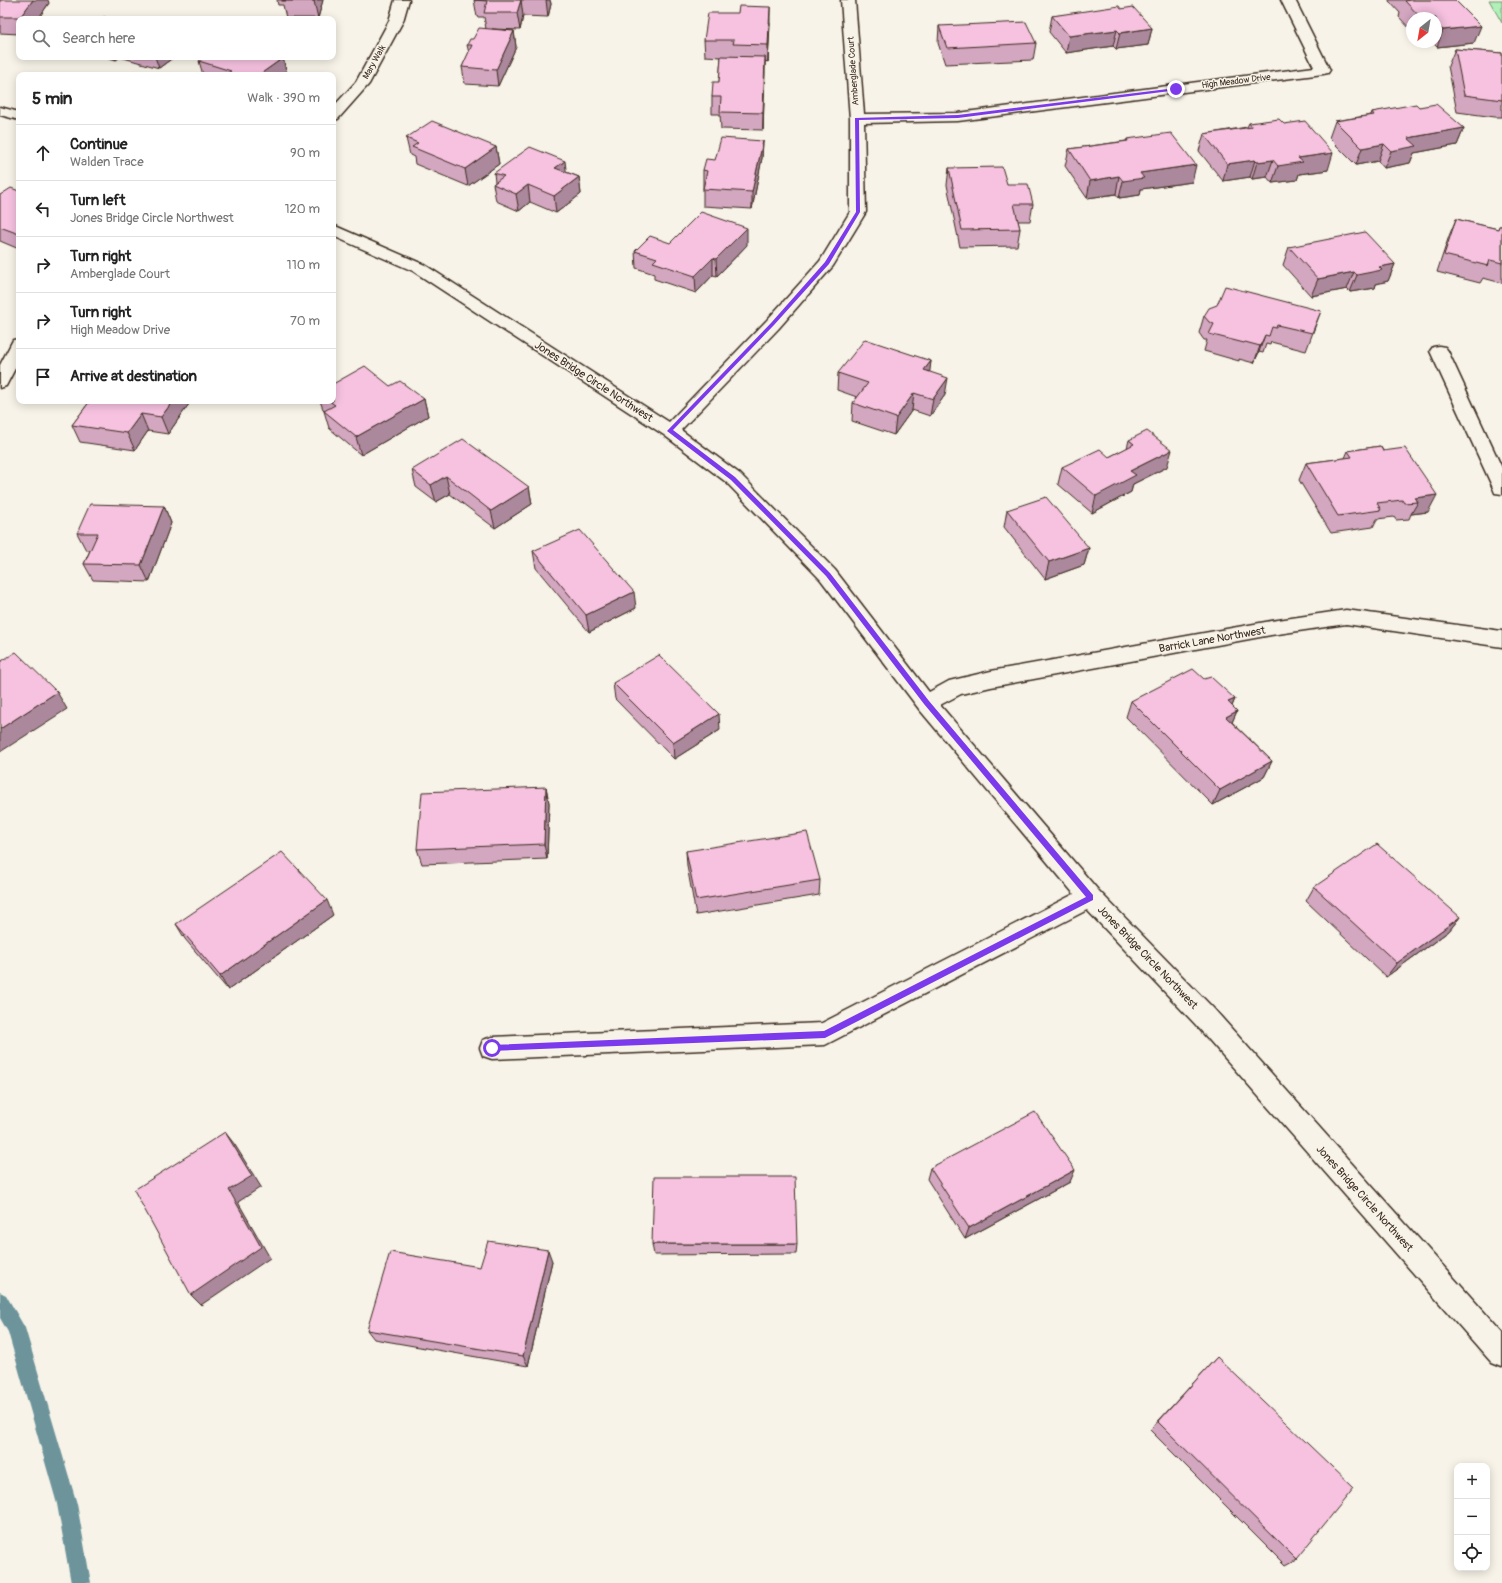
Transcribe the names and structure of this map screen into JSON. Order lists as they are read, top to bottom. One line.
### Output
{"streets":{"street":["Mary Walk","Amberglade Court","High Meadow Drive","Jones Bridge Circle Northwest","Barrick Lane Northwest"]},"crossings":[["Amberglade Court","High Meadow Drive"],["Amberglade Court","Jones Bridge Circle Northwest"],["Jones Bridge Circle Northwest","Barrick Lane Northwest"]],"north":"bottom left","page":{"search":"Search here","heading":["5 min","Walk · 390 m"],"list":[["Continue","Walden Trace","90 m"],["Turn left","Jones Bridge Circle Northwest","120 m"],["Turn right","Amberglade Court","110 m"],["Turn right","High Meadow Drive","70 m"],"Arrive at destination"],"map_buttons":["+","−"]}}
